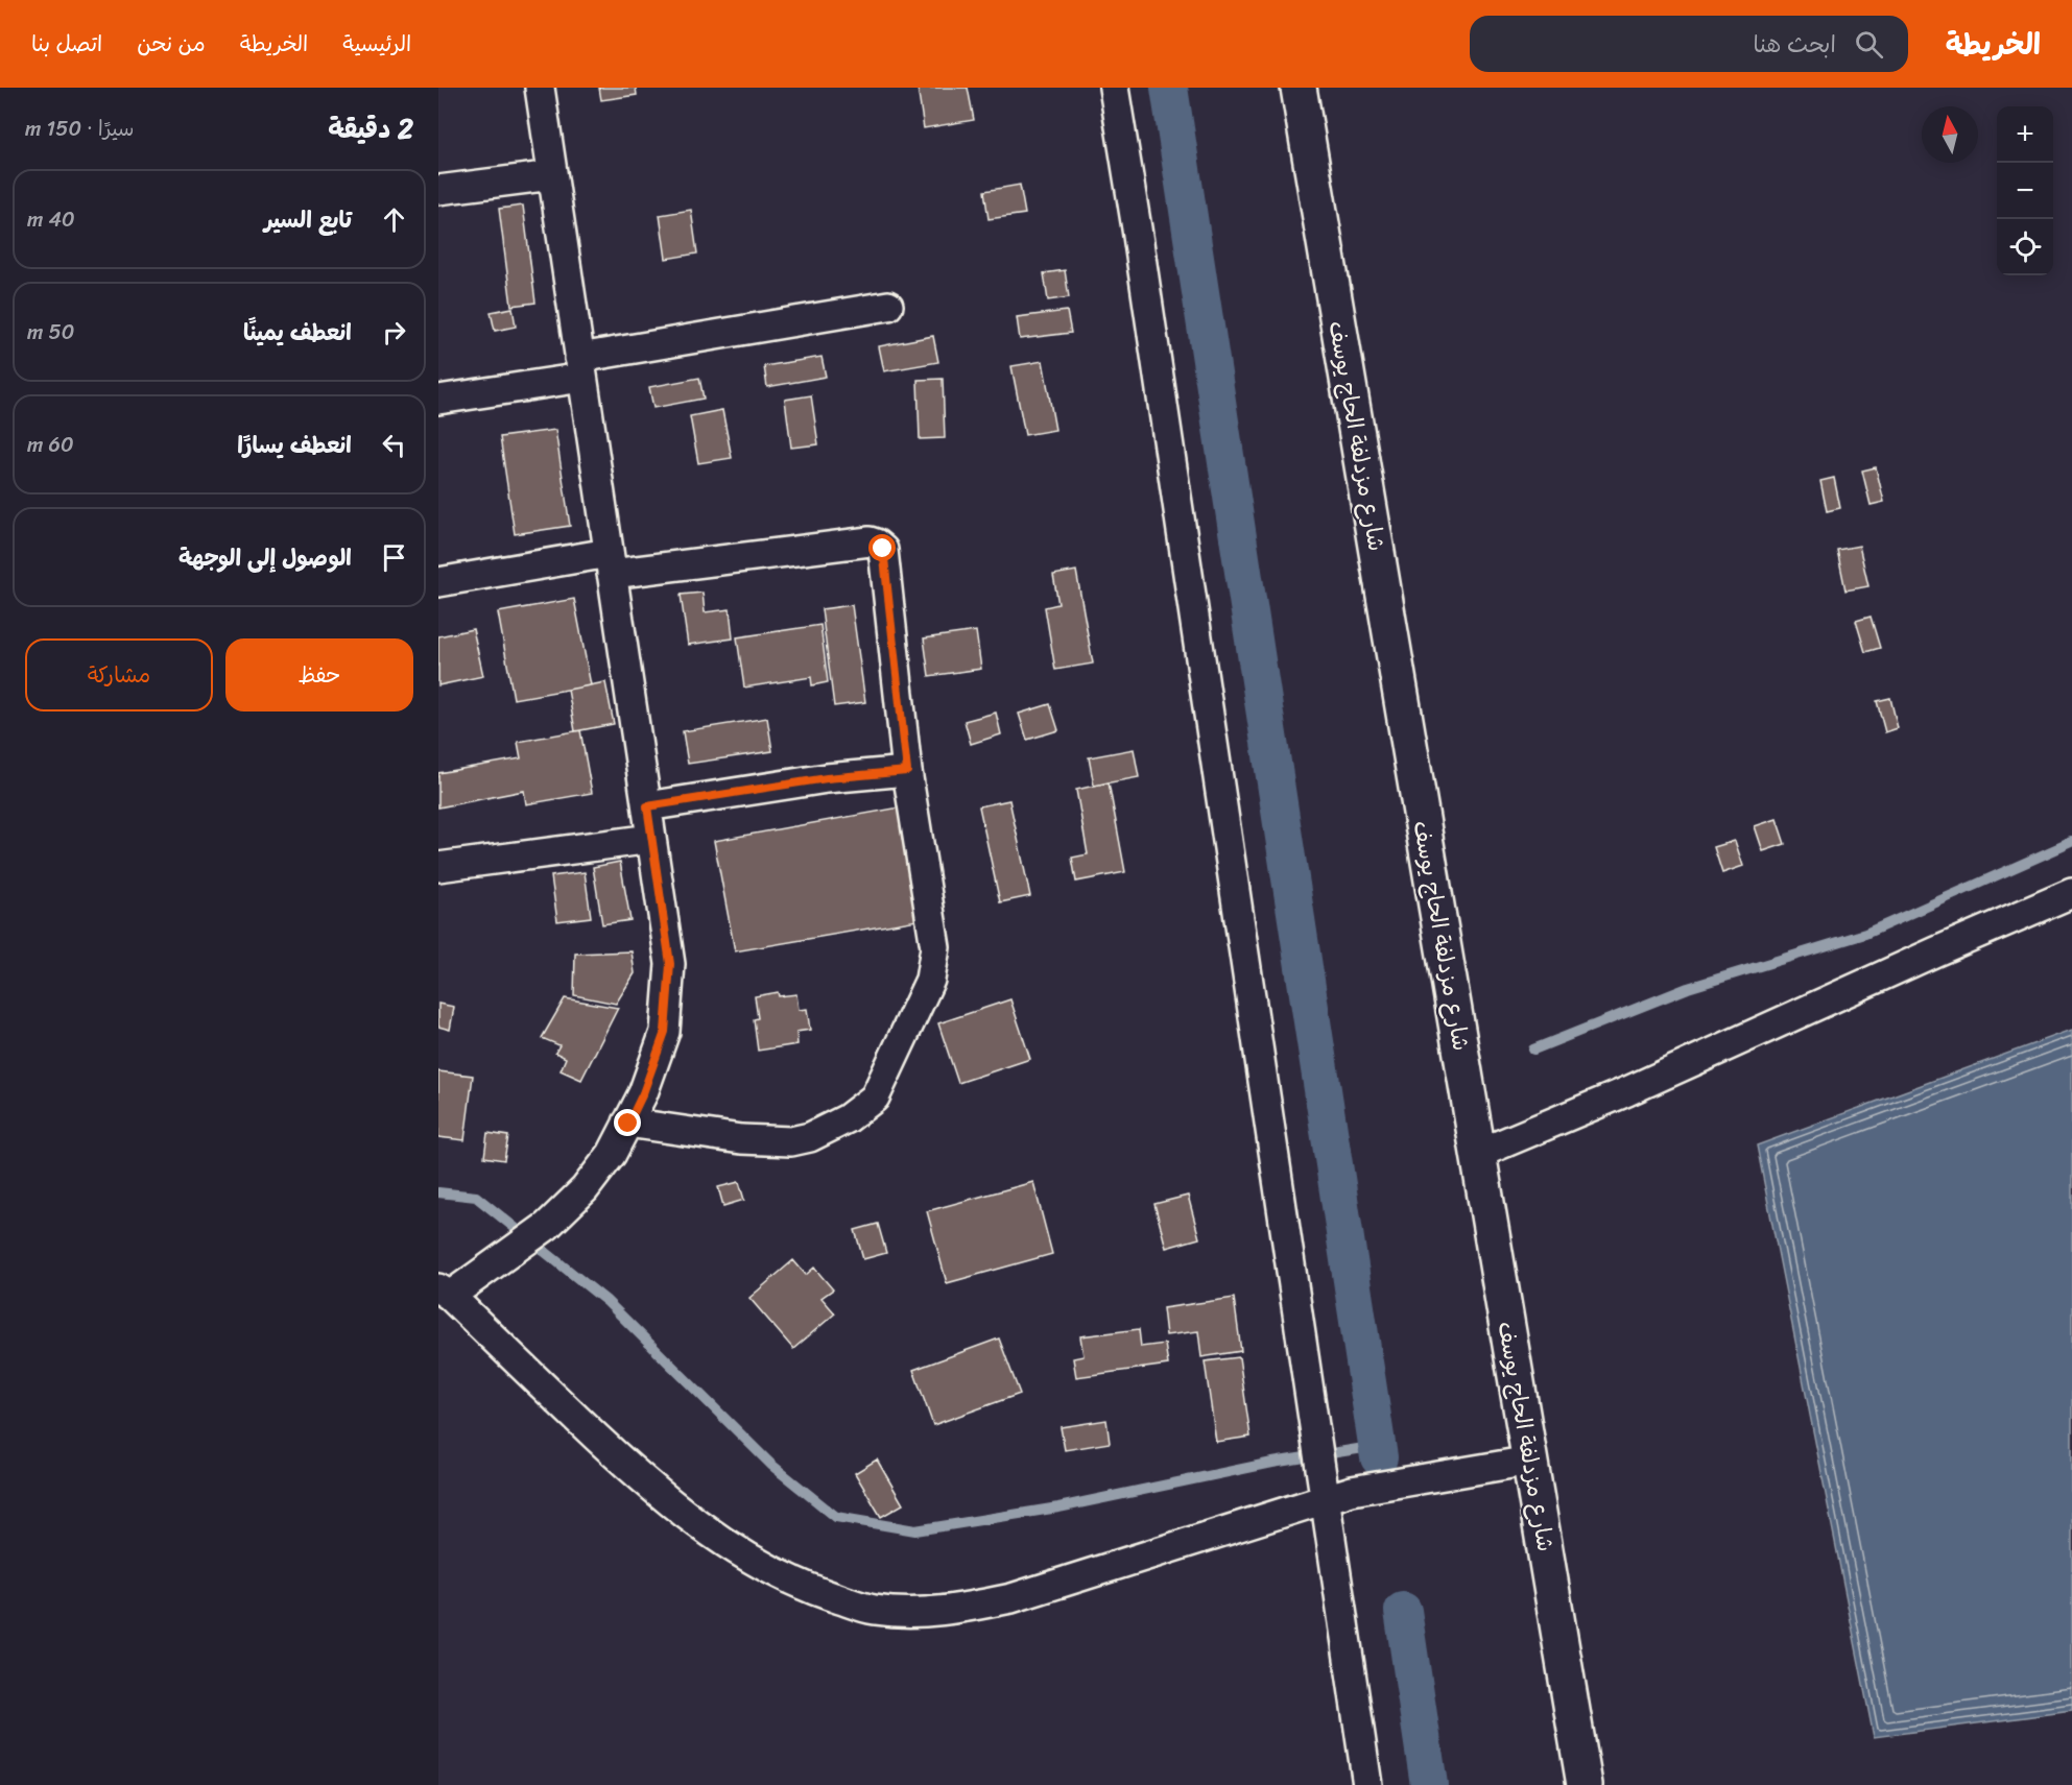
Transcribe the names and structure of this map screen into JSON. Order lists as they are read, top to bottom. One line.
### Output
{"streets":{"street":["شارع مزدلفة الحاج يوسف"]},"north":"top","page":{"header":"الخريطة","search":"ابحث هنا","nav":["الرئيسية","الخريطة","من نحن","اتصل بنا"],"heading":["2 دقيقة","سيرًا · 150 m"],"map_buttons":["+","−"],"list":[["تابع السير","40 m"],["انعطف يمينًا","50 m"],["انعطف يسارًا","60 m"],"الوصول إلى الوجهة"],"buttons":["حفظ","مشاركة"]}}
